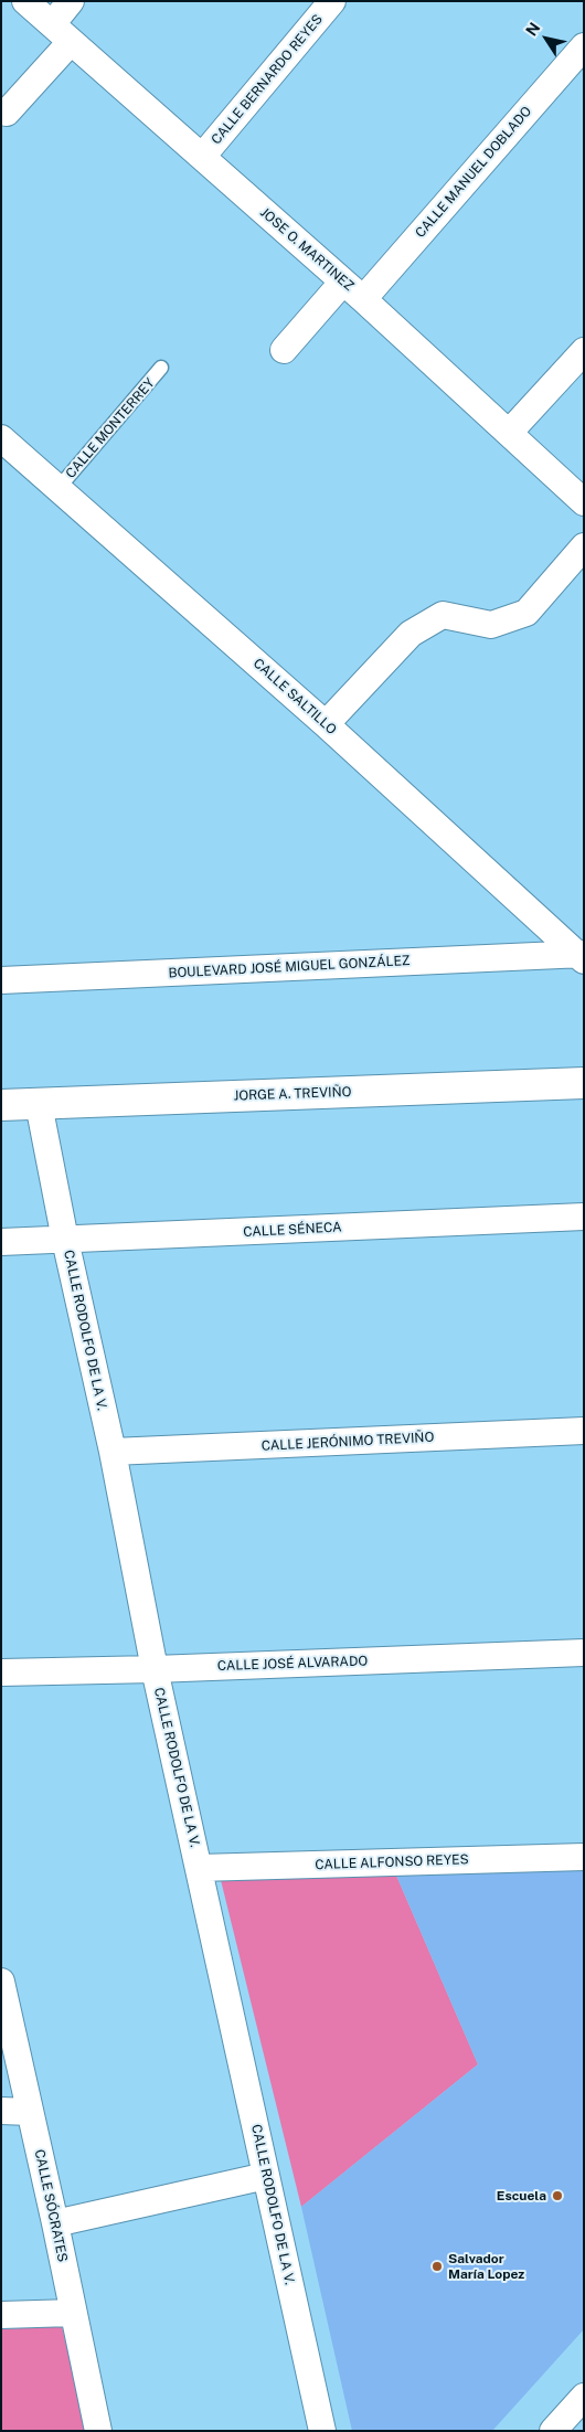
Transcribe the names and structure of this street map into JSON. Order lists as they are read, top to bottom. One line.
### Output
{"streets":{"street":["CALLE BERNARDO REYES","CALLE MANUEL DOBLADO","JOSE O. MARTINEZ","CALLE SALTILLO","BOULEVARD JOSÉ MIGUEL GONZÁLEZ","JORGE A. TREVIÑO","CALLE SÉNECA","CALLE RODOLFO DE LA V.","CALLE JERÓNIMO TREVIÑO","CALLE JOSÉ ALVARADO","CALLE ALFONSO REYES","CALLE SÓCRATES"],"lane":["CALLE MONTERREY"]},"crossings":[["CALLE BERNARDO REYES","JOSE O. MARTINEZ"],["CALLE MANUEL DOBLADO","JOSE O. MARTINEZ"],["CALLE MONTERREY","CALLE SALTILLO"],["CALLE SALTILLO","BOULEVARD JOSÉ MIGUEL GONZÁLEZ"],["JORGE A. TREVIÑO","CALLE RODOLFO DE LA V."],["CALLE SÉNECA","CALLE RODOLFO DE LA V."],["CALLE RODOLFO DE LA V.","CALLE JERÓNIMO TREVIÑO"],["CALLE RODOLFO DE LA V.","CALLE JOSÉ ALVARADO"],["CALLE RODOLFO DE LA V.","CALLE ALFONSO REYES"]],"places":["Escuela","Salvador María Lopez"],"north":"top left"}
